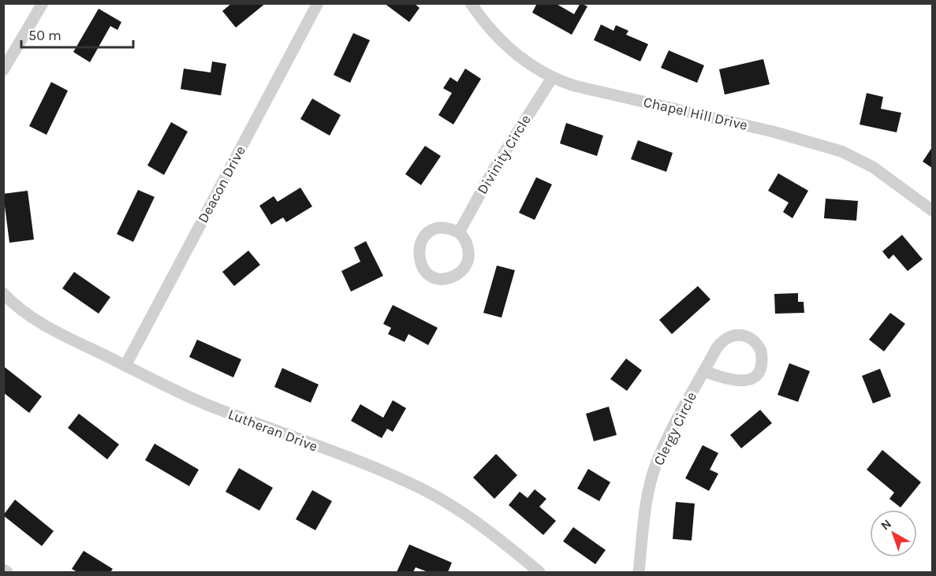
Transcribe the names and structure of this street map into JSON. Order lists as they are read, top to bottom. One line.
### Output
{"streets":{"street":["Chapel Hill Drive","Divinity Circle","Deacon Drive","Clergy Circle","Lutheran Drive"]},"crossings":[["Chapel Hill Drive","Divinity Circle"],["Deacon Drive","Lutheran Drive"]],"scale_bar":"50 m","north":"top left"}
